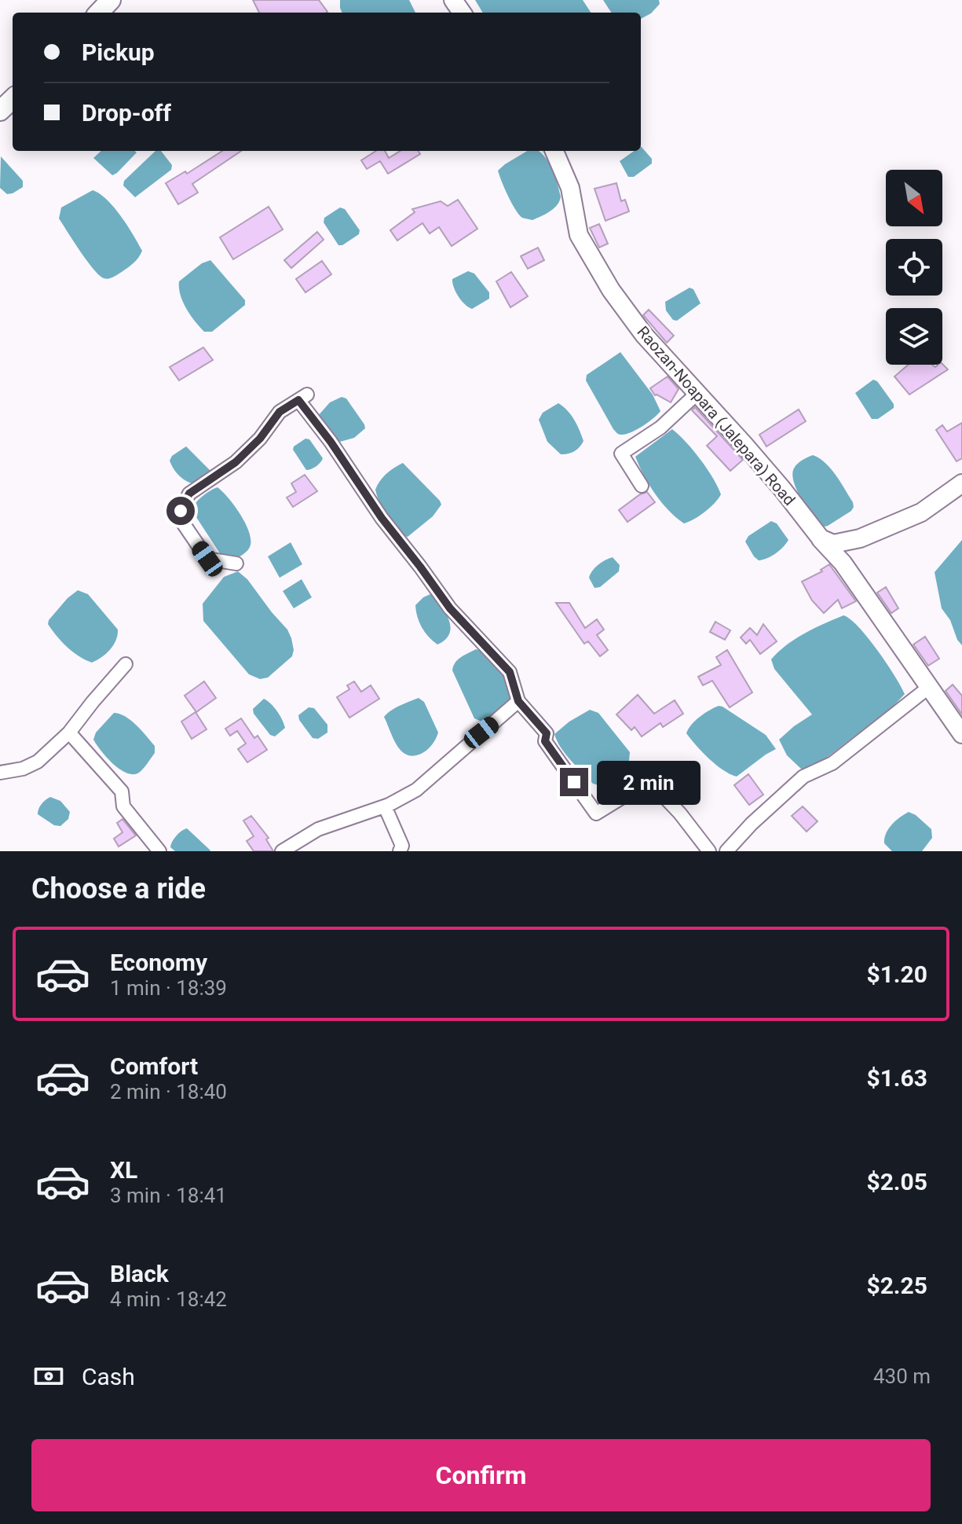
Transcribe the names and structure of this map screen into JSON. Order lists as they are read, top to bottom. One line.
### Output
{"streets":{"main road":["Raozan-Noapara (Jalepara) Road"]},"north":"bottom right","page":{"banner":["Pickup","Drop-off"],"bubble":"2 min","heading":"Choose a ride","list":[{"name":"Economy","note":"1 min · 18:39","value":"$1.20"},{"name":"Comfort","note":"2 min · 18:40","value":"$1.63"},{"name":"XL","note":"3 min · 18:41","value":"$2.05"},{"name":"Black","note":"4 min · 18:42","value":"$2.25"}],"pay":["Cash","430 m"],"buttons":"Confirm"}}
